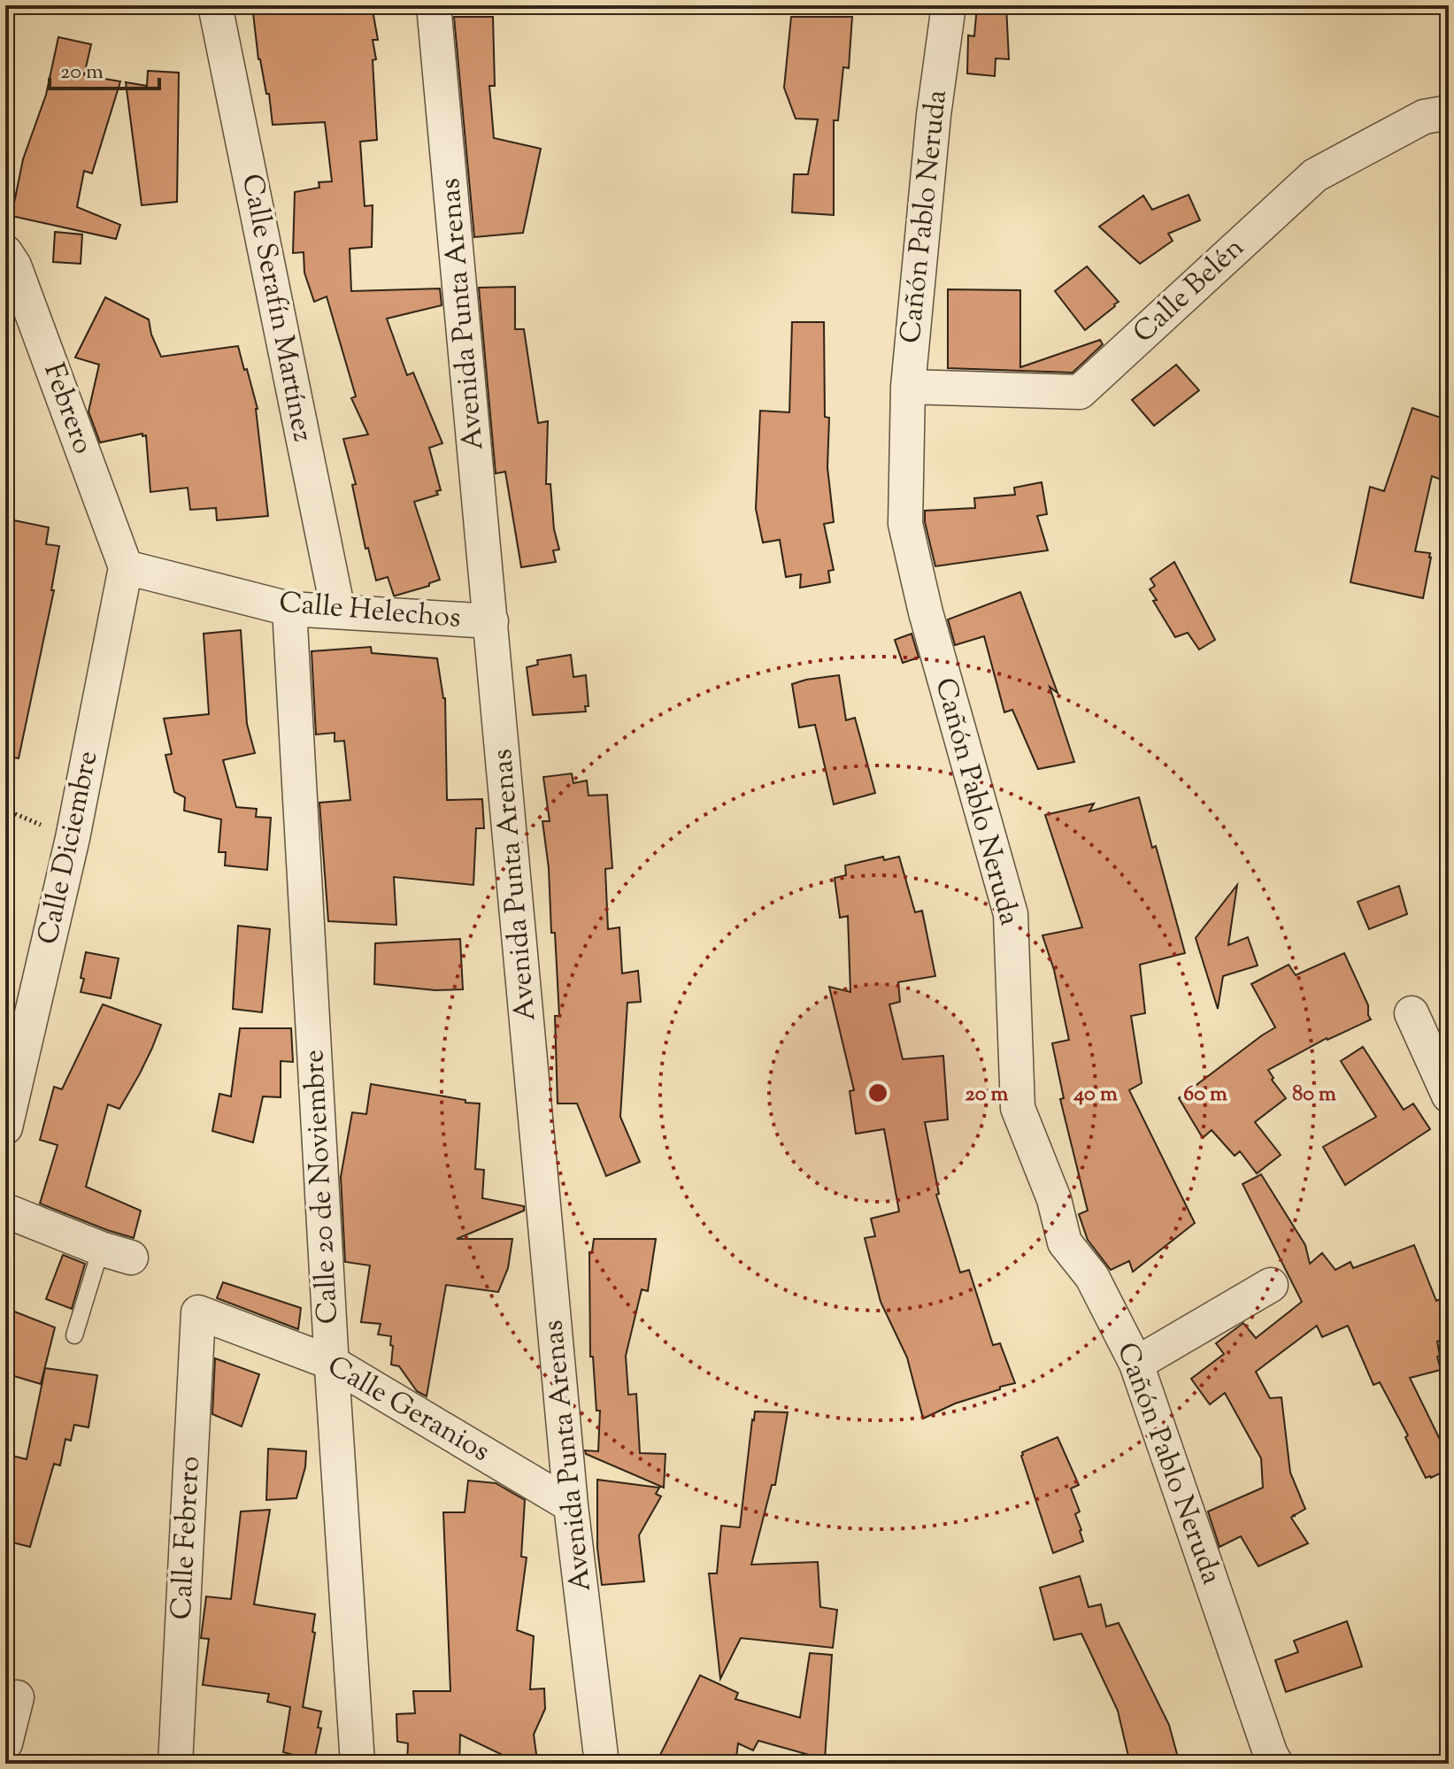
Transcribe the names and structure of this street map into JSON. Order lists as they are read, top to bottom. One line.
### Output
{"streets":{"street":["Cañón Pablo Neruda","Calle Belén","Calle Serafín Martínez","Avenida Punta Arenas","Febrero","Calle Helechos","Calle Diciembre","Calle 20 de Noviembre","Calle Geranios","Calle Febrero"]},"crossings":[["Cañón Pablo Neruda","Calle Belén"],["Calle Serafín Martínez","Calle Helechos"],["Avenida Punta Arenas","Calle Helechos"],["Avenida Punta Arenas","Calle Geranios"],["Febrero","Calle Helechos"],["Febrero","Calle Diciembre"],["Calle Helechos","Calle Diciembre"],["Calle Helechos","Calle 20 de Noviembre"],["Calle 20 de Noviembre","Calle Geranios"],["Calle Geranios","Calle Febrero"]],"scale_bar":"20 m","rings":["20 m","40 m","60 m","80 m"]}
